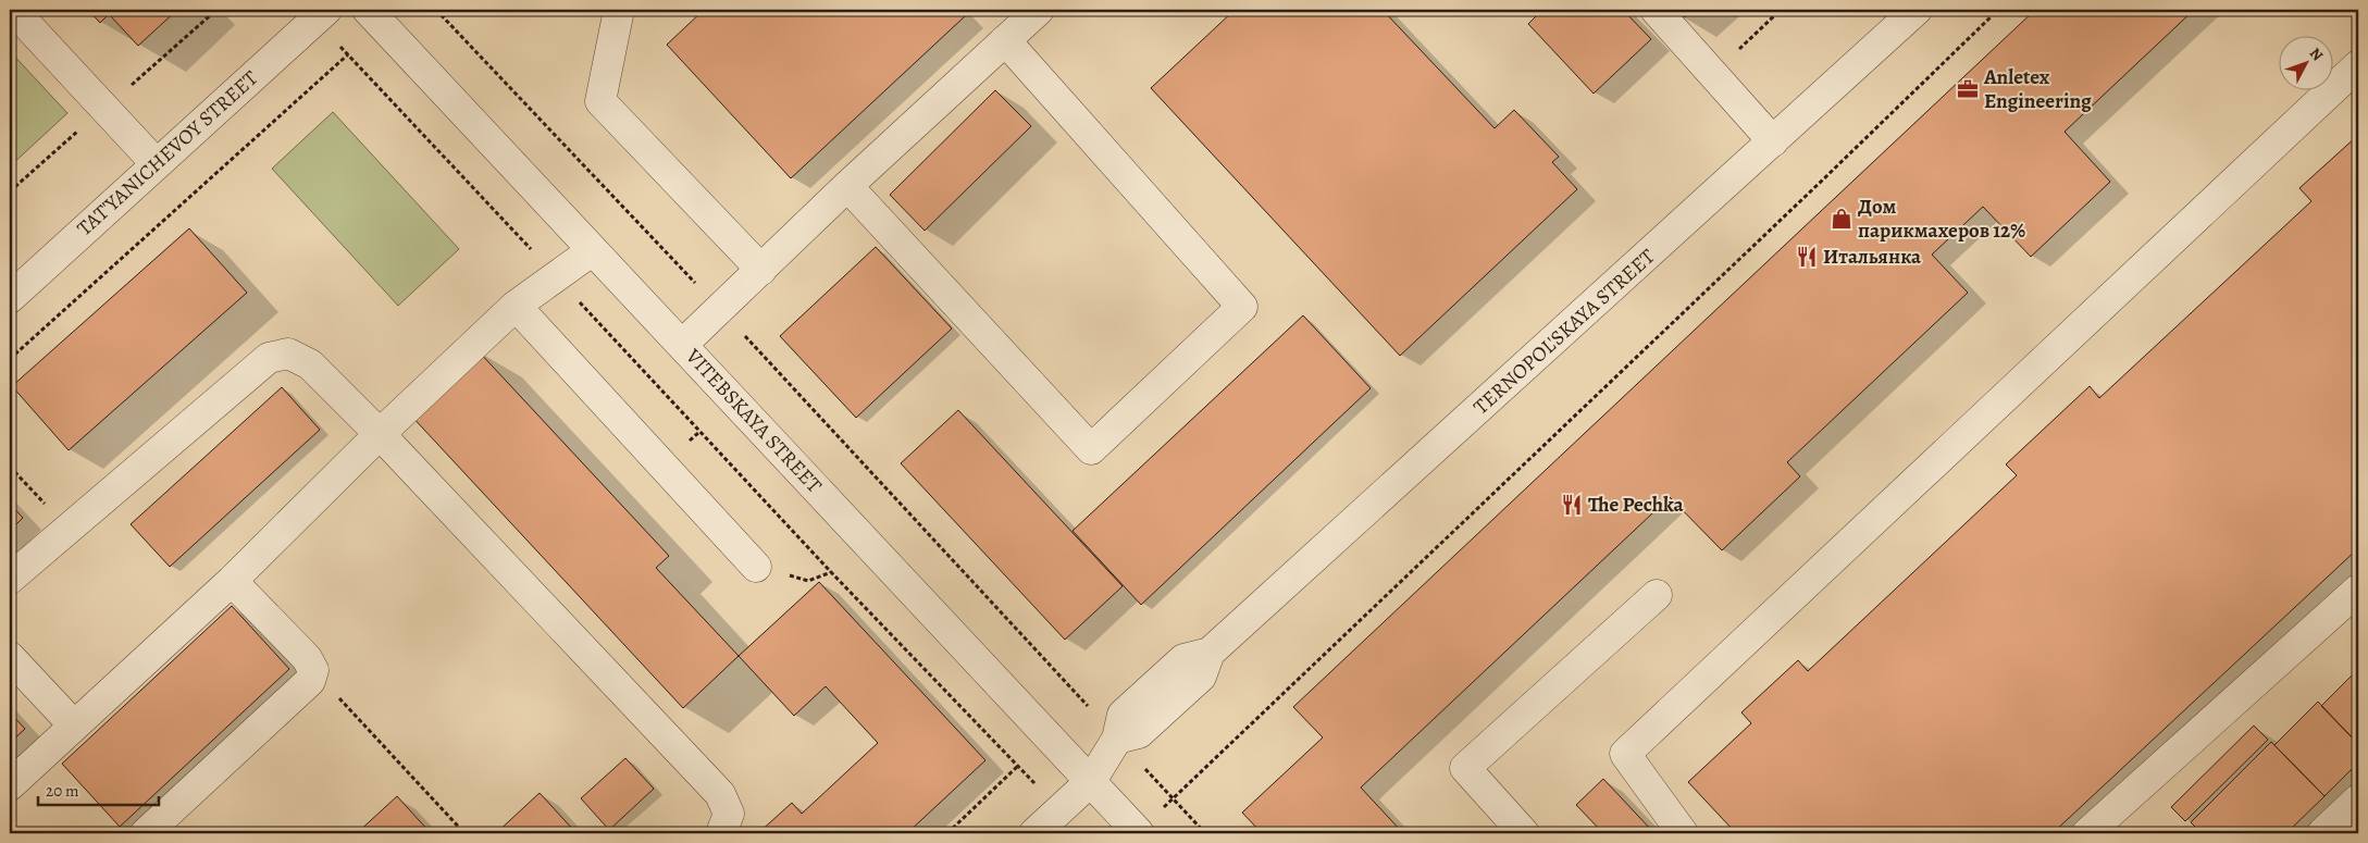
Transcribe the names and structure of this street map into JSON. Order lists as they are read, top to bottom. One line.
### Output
{"streets":{"street":["TAT'YANICHEVOY STREET","TERNOPOL'SKAYA STREET","VITEBSKAYA STREET"]},"crossings":[["TERNOPOL'SKAYA STREET","VITEBSKAYA STREET"]],"places":{"office":["Anletex Engineering"],"shop":["Дом парикмахеров 12%"],"restaurant":["Итальянка","The Pechka"]},"scale_bar":"20 m","north":"top right"}
